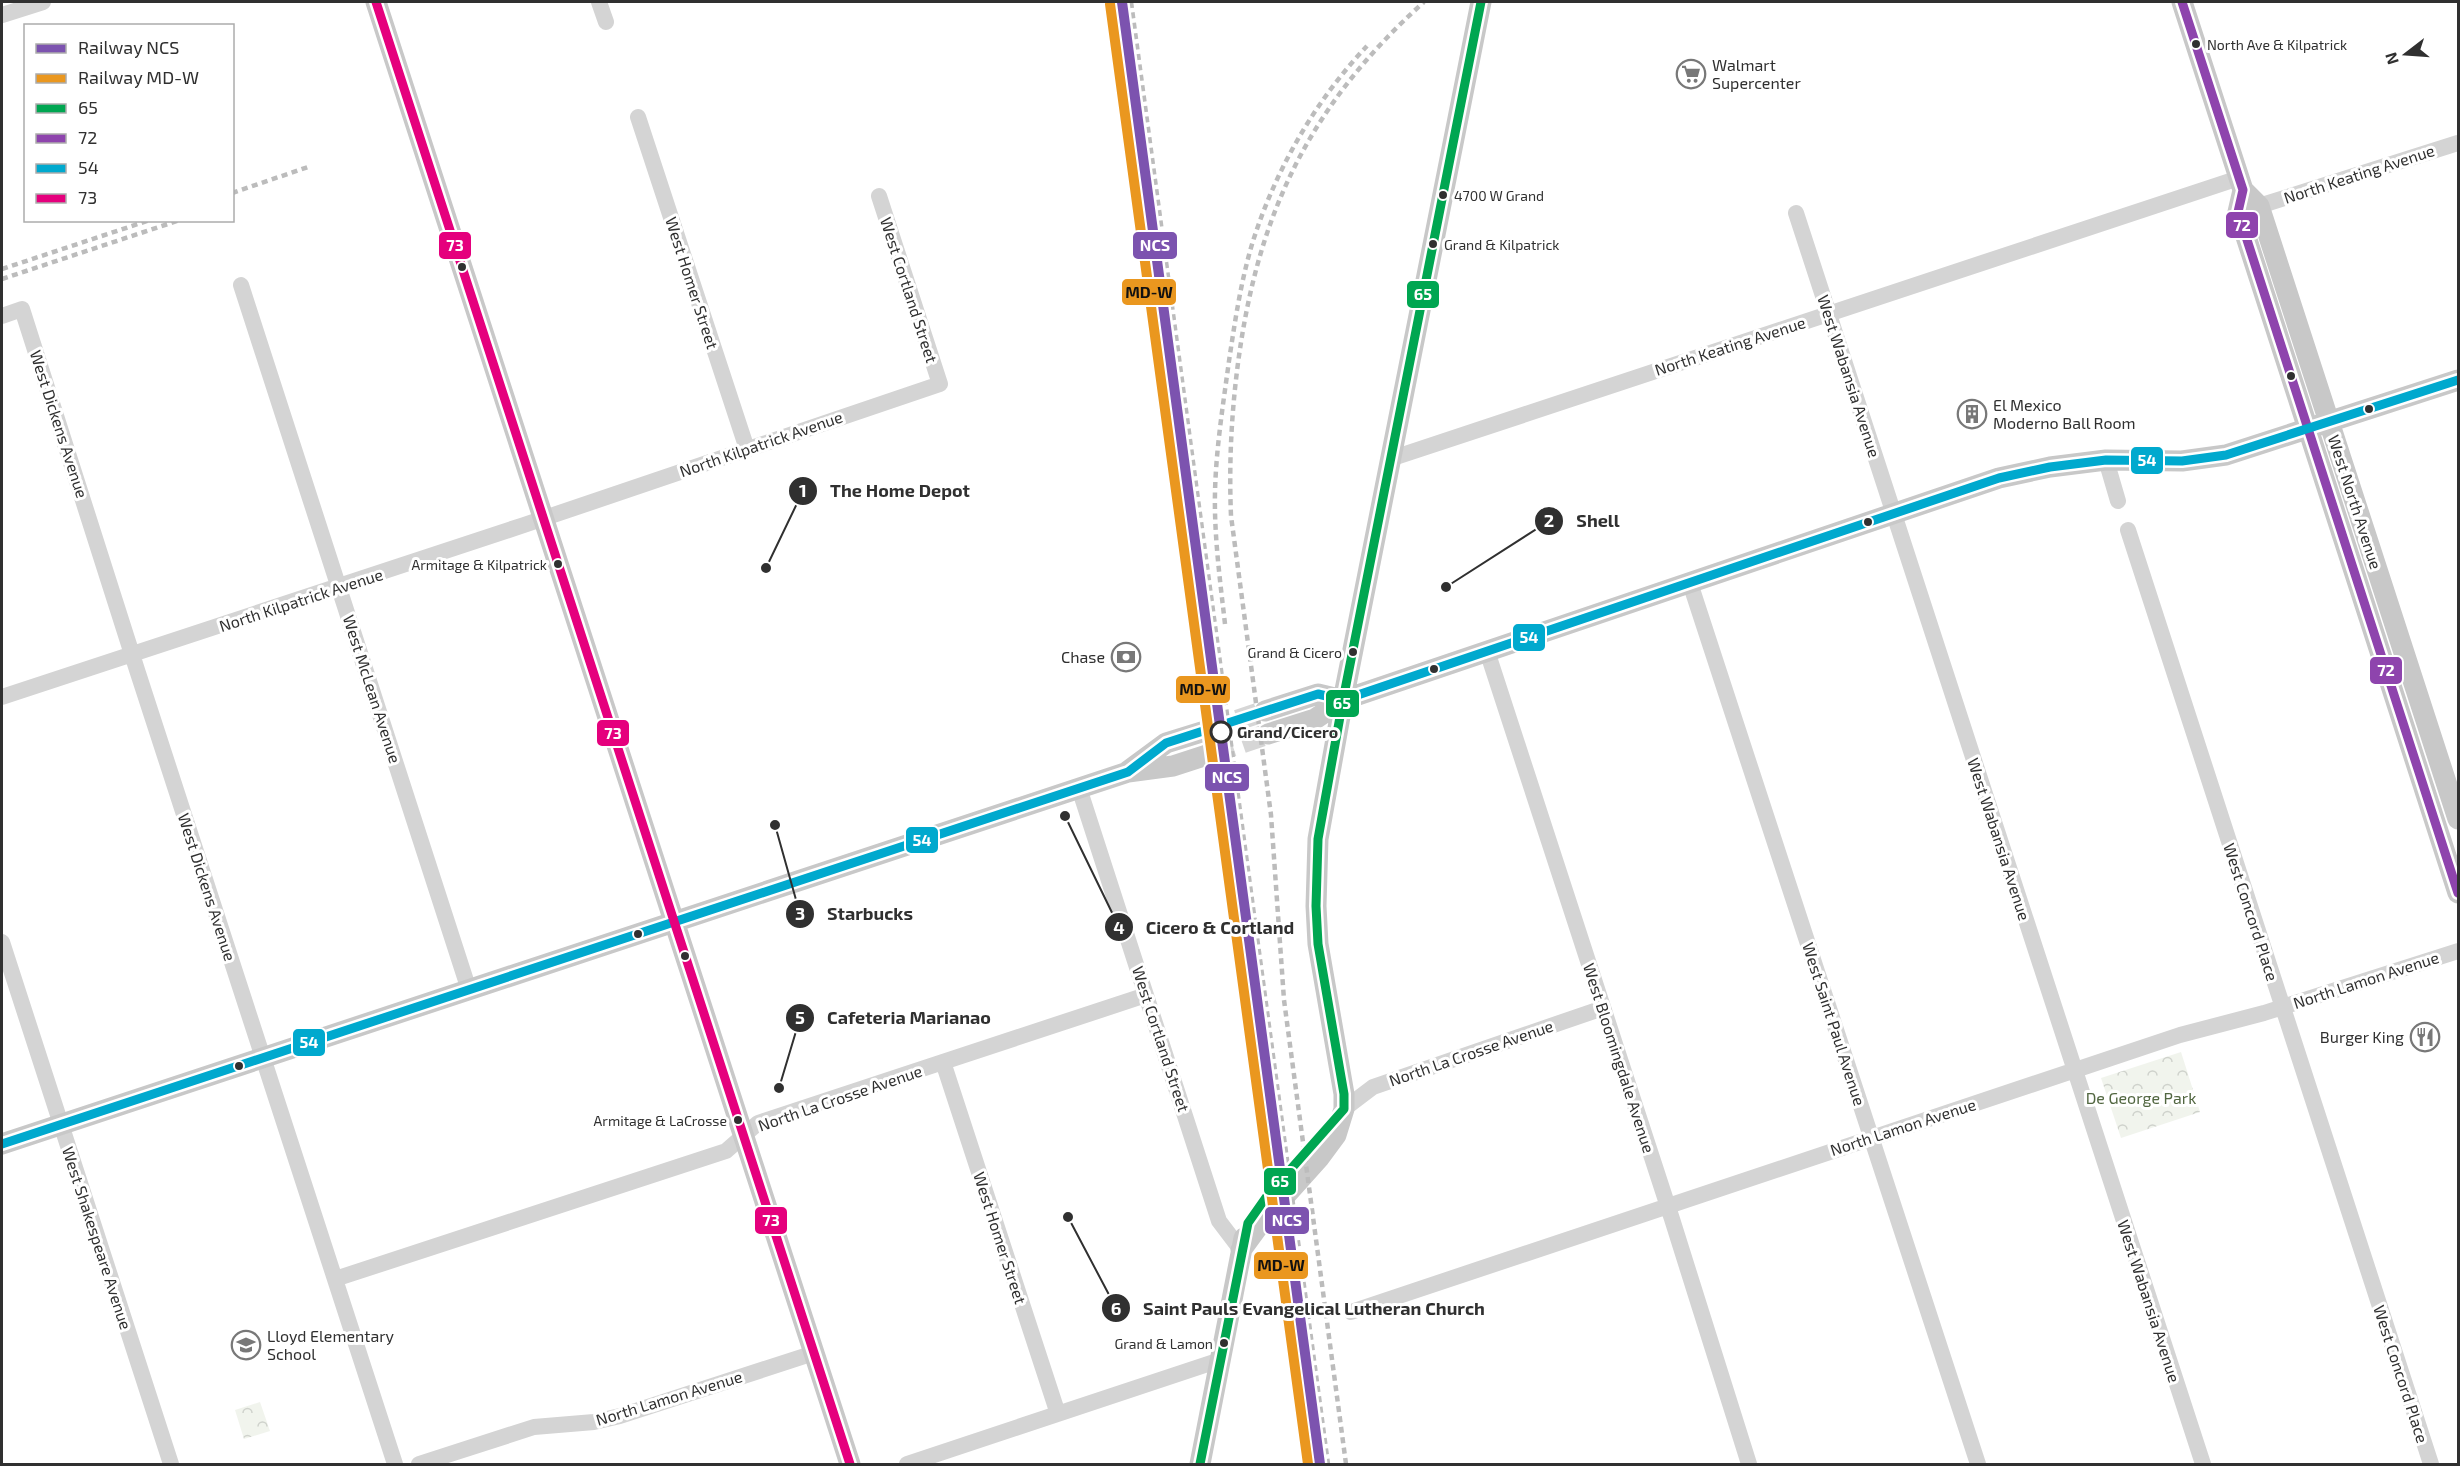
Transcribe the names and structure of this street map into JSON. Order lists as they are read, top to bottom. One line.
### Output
{"streets":{"main road":["West North Avenue"],"street":["North Keating Avenue","West Homer Street","West Cortland Street","West Wabansia Avenue","West Dickens Avenue","North Kilpatrick Avenue","West McLean Avenue","West Concord Place","North Lamon Avenue","West Saint Paul Avenue","North La Crosse Avenue","West Bloomingdale Avenue","West Shakespeare Avenue"]},"crossings":[["North Keating Avenue","West Wabansia Avenue"],["North Keating Avenue","West North Avenue"],["West Homer Street","North Kilpatrick Avenue"],["West Homer Street","North La Crosse Avenue"],["West Cortland Street","North Kilpatrick Avenue"],["West Cortland Street","North La Crosse Avenue"],["West Wabansia Avenue","North Lamon Avenue"],["West Dickens Avenue","North Kilpatrick Avenue"],["West Dickens Avenue","North La Crosse Avenue"],["North Kilpatrick Avenue","West McLean Avenue"],["West Concord Place","North Lamon Avenue"],["North Lamon Avenue","West Saint Paul Avenue"],["North Lamon Avenue","West Bloomingdale Avenue"],["North La Crosse Avenue","West Bloomingdale Avenue"]],"parks":["De George Park"],"places":{"other":["North Ave & Kilpatrick","4700 W Grand","Grand & Kilpatrick","Armitage & Kilpatrick","The Home Depot","Shell","Grand & Cicero","Grand/Cicero","Cicero & Cortland","Starbucks","Cafeteria Marianao","Armitage & LaCrosse","Saint Pauls Evangelical Lutheran Church","Grand & Lamon"],"supermarket":["Walmart Supercenter"],"building":["El Mexico Moderno Ball Room"],"bank":["Chase"],"restaurant":["Burger King"],"school or university":["Lloyd Elementary School"]},"lines":["rail line NCS","transit line 65","transit line 72","transit line 73","rail line MD-W","transit line 54"],"legend":["Railway NCS","Railway MD-W","65","72","54","73"],"north":"left"}
